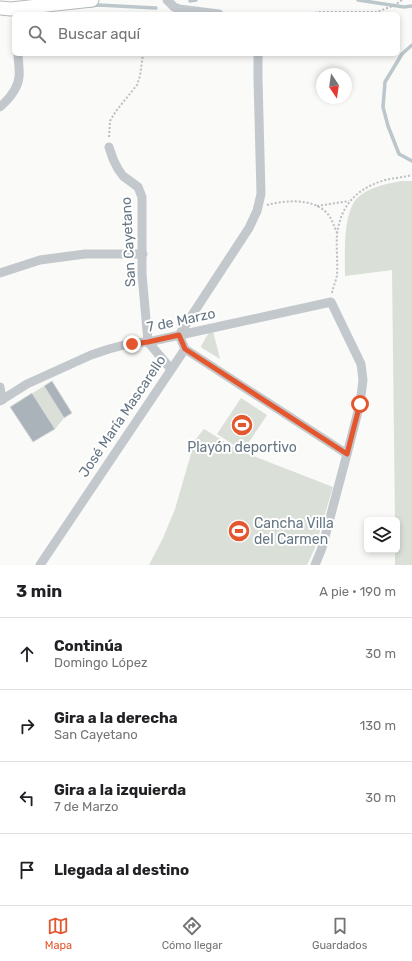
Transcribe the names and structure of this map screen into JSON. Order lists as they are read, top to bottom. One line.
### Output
{"streets":{"street":["San Cayetano","7 de Marzo","José María Mascarello"]},"crossings":[["San Cayetano","7 de Marzo"],["7 de Marzo","José María Mascarello"]],"places":{"sports":["Playón deportivo","Cancha Villa del Carmen"]},"north":"bottom","page":{"search":"Buscar aquí","heading":["3 min","A pie · 190 m"],"list":[["Continúa","Domingo López","30 m"],["Gira a la derecha","San Cayetano","130 m"],["Gira a la izquierda","7 de Marzo","30 m"],"Llegada al destino"],"nav":["Mapa","Cómo llegar","Guardados"]}}
